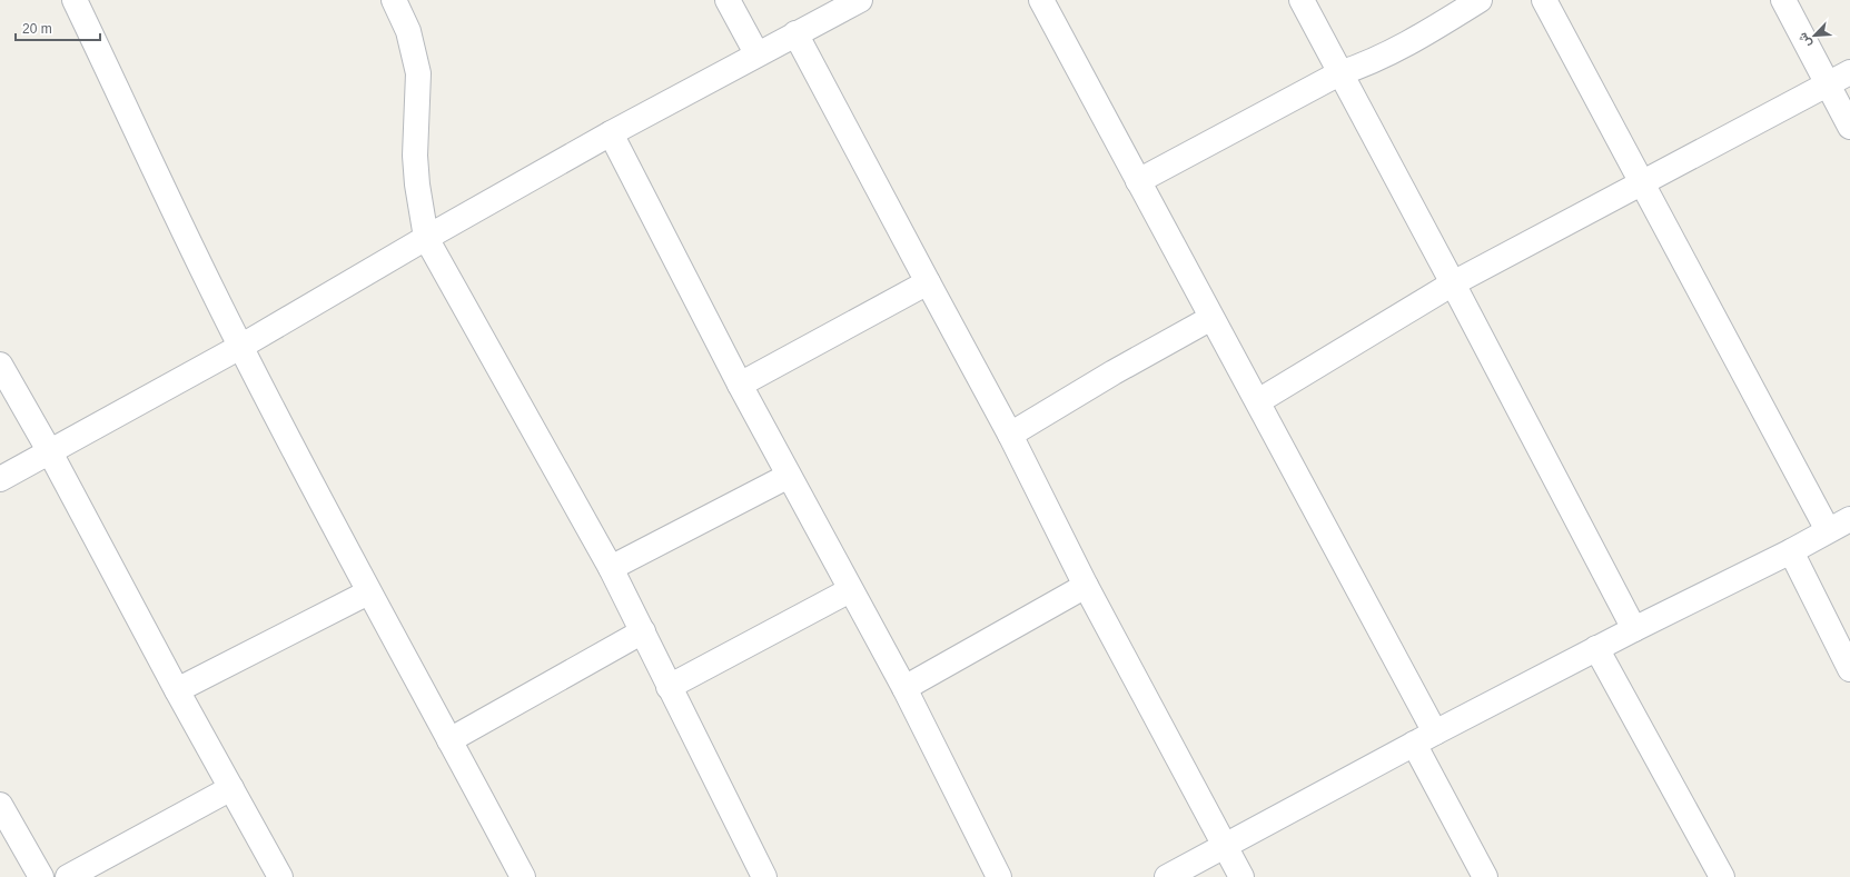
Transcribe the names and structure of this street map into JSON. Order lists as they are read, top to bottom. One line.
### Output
{"scale_bar":"20 m","north":"bottom left"}
